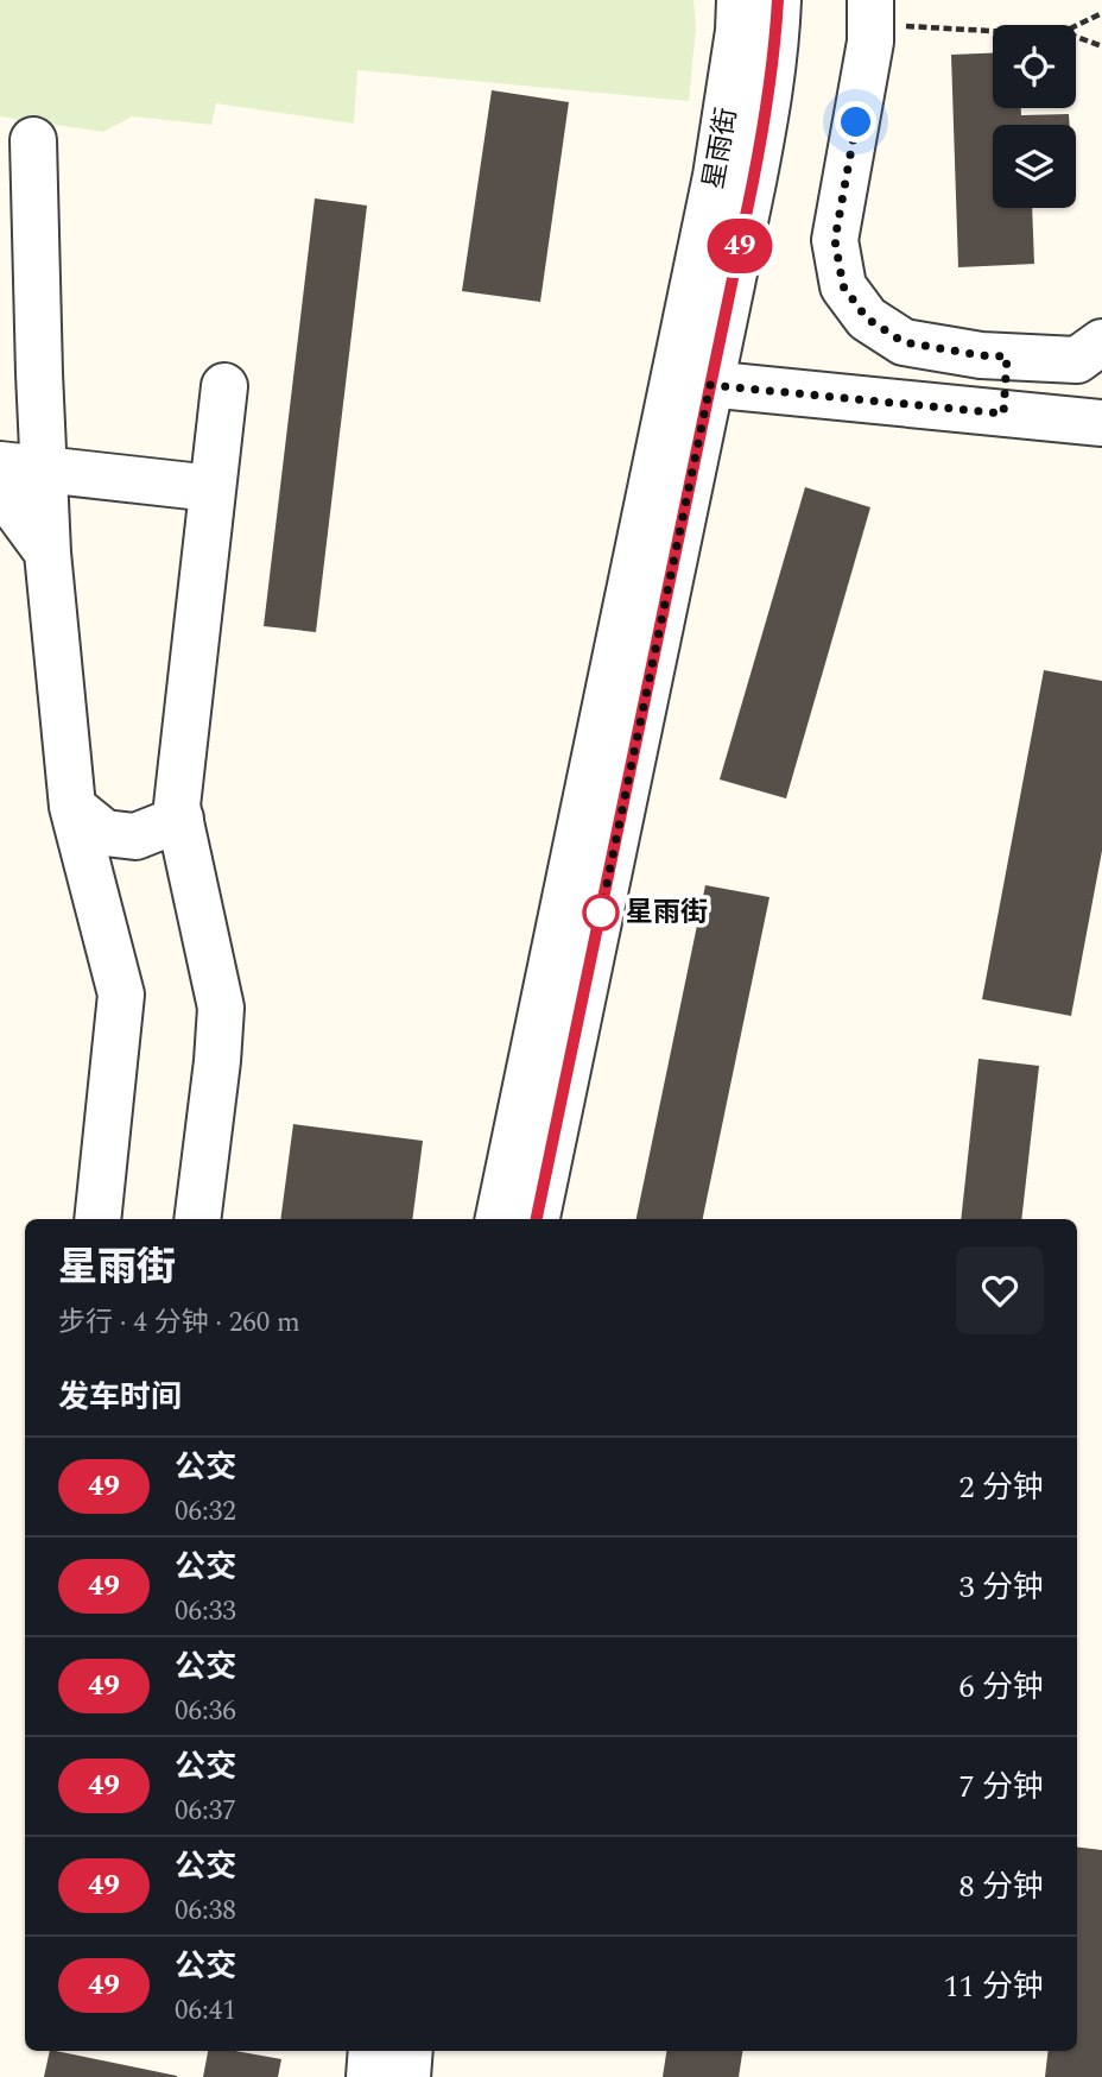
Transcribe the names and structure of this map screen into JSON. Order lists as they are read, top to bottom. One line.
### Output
{"streets":{"street":["星雨街"]},"places":["星雨街"],"lines":["bus line 49"],"page":{"on_map":"49","heading":[["星雨街","步行 · 4 分钟 · 260 m"],"发车时间"],"list":[{"mark":"49","name":"公交","note":"06:32","value":"2 分钟"},{"mark":"49","name":"公交","note":"06:33","value":"3 分钟"},{"mark":"49","name":"公交","note":"06:36","value":"6 分钟"},{"mark":"49","name":"公交","note":"06:37","value":"7 分钟"},{"mark":"49","name":"公交","note":"06:38","value":"8 分钟"},{"mark":"49","name":"公交","note":"06:41","value":"11 分钟"}]}}
